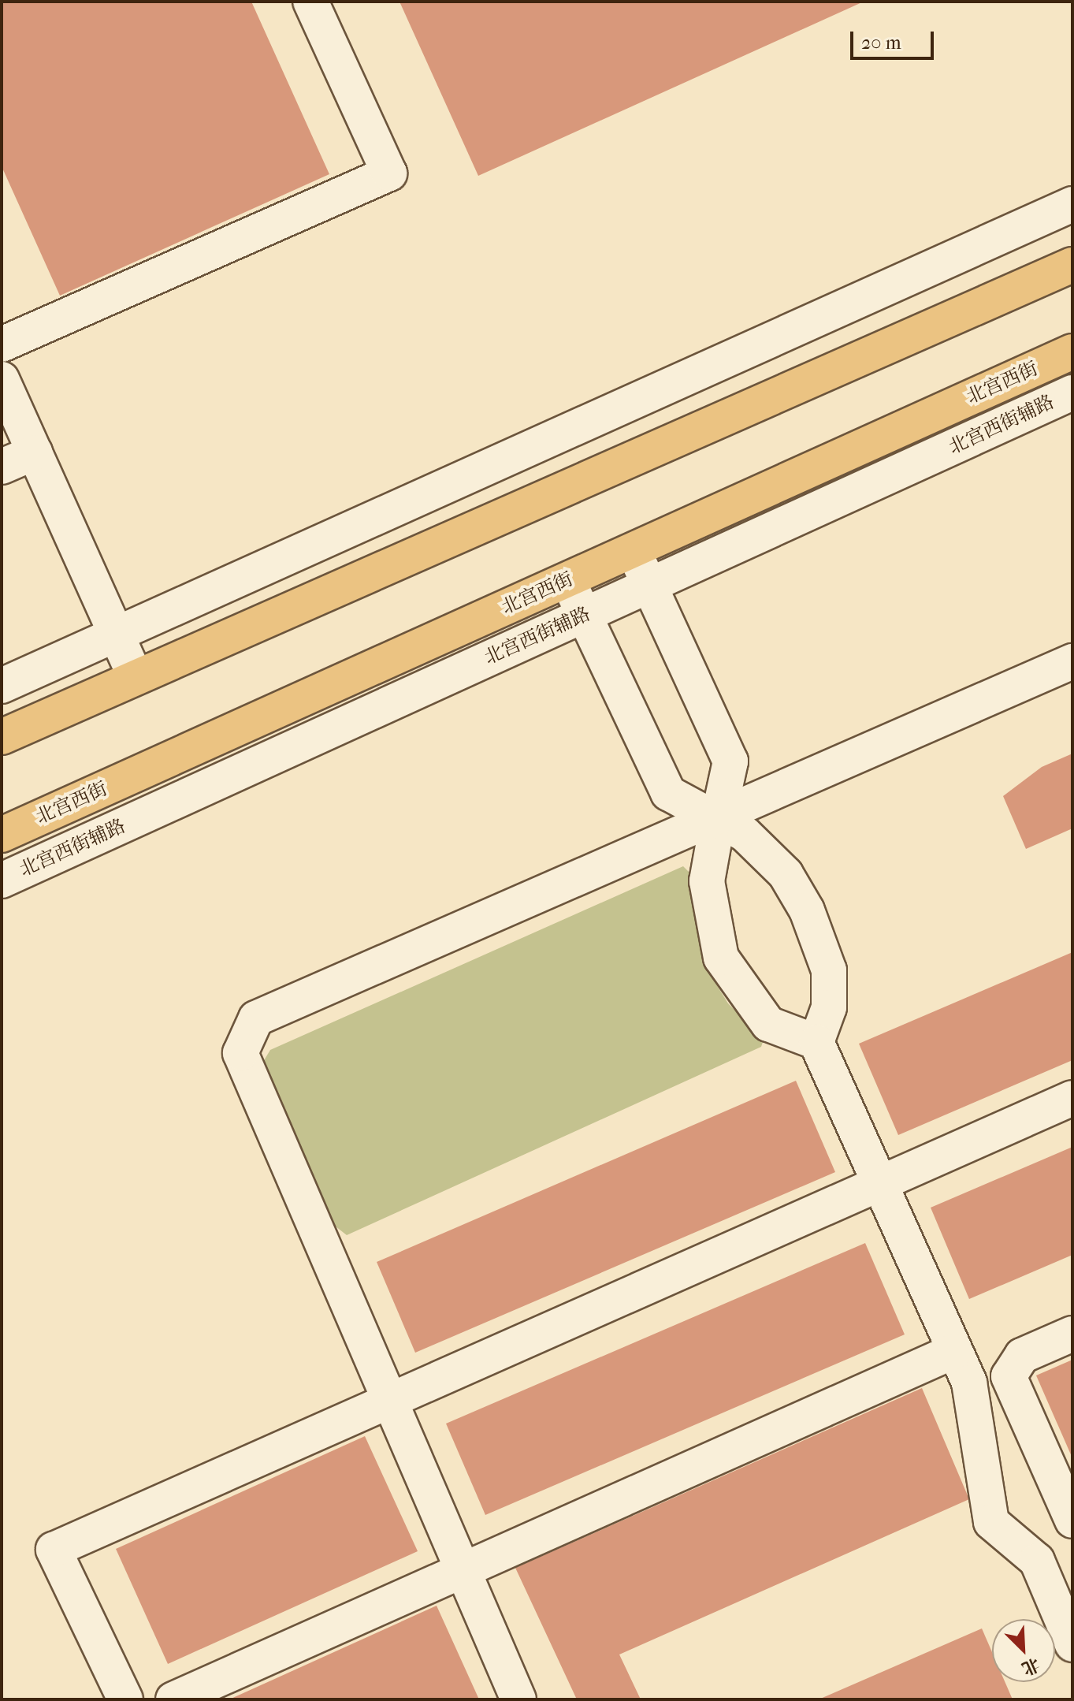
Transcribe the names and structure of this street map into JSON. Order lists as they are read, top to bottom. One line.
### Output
{"streets":{"main road":["北宫西街"],"street":["北宫西街辅路"]},"scale_bar":"20 m","north":"bottom right"}
